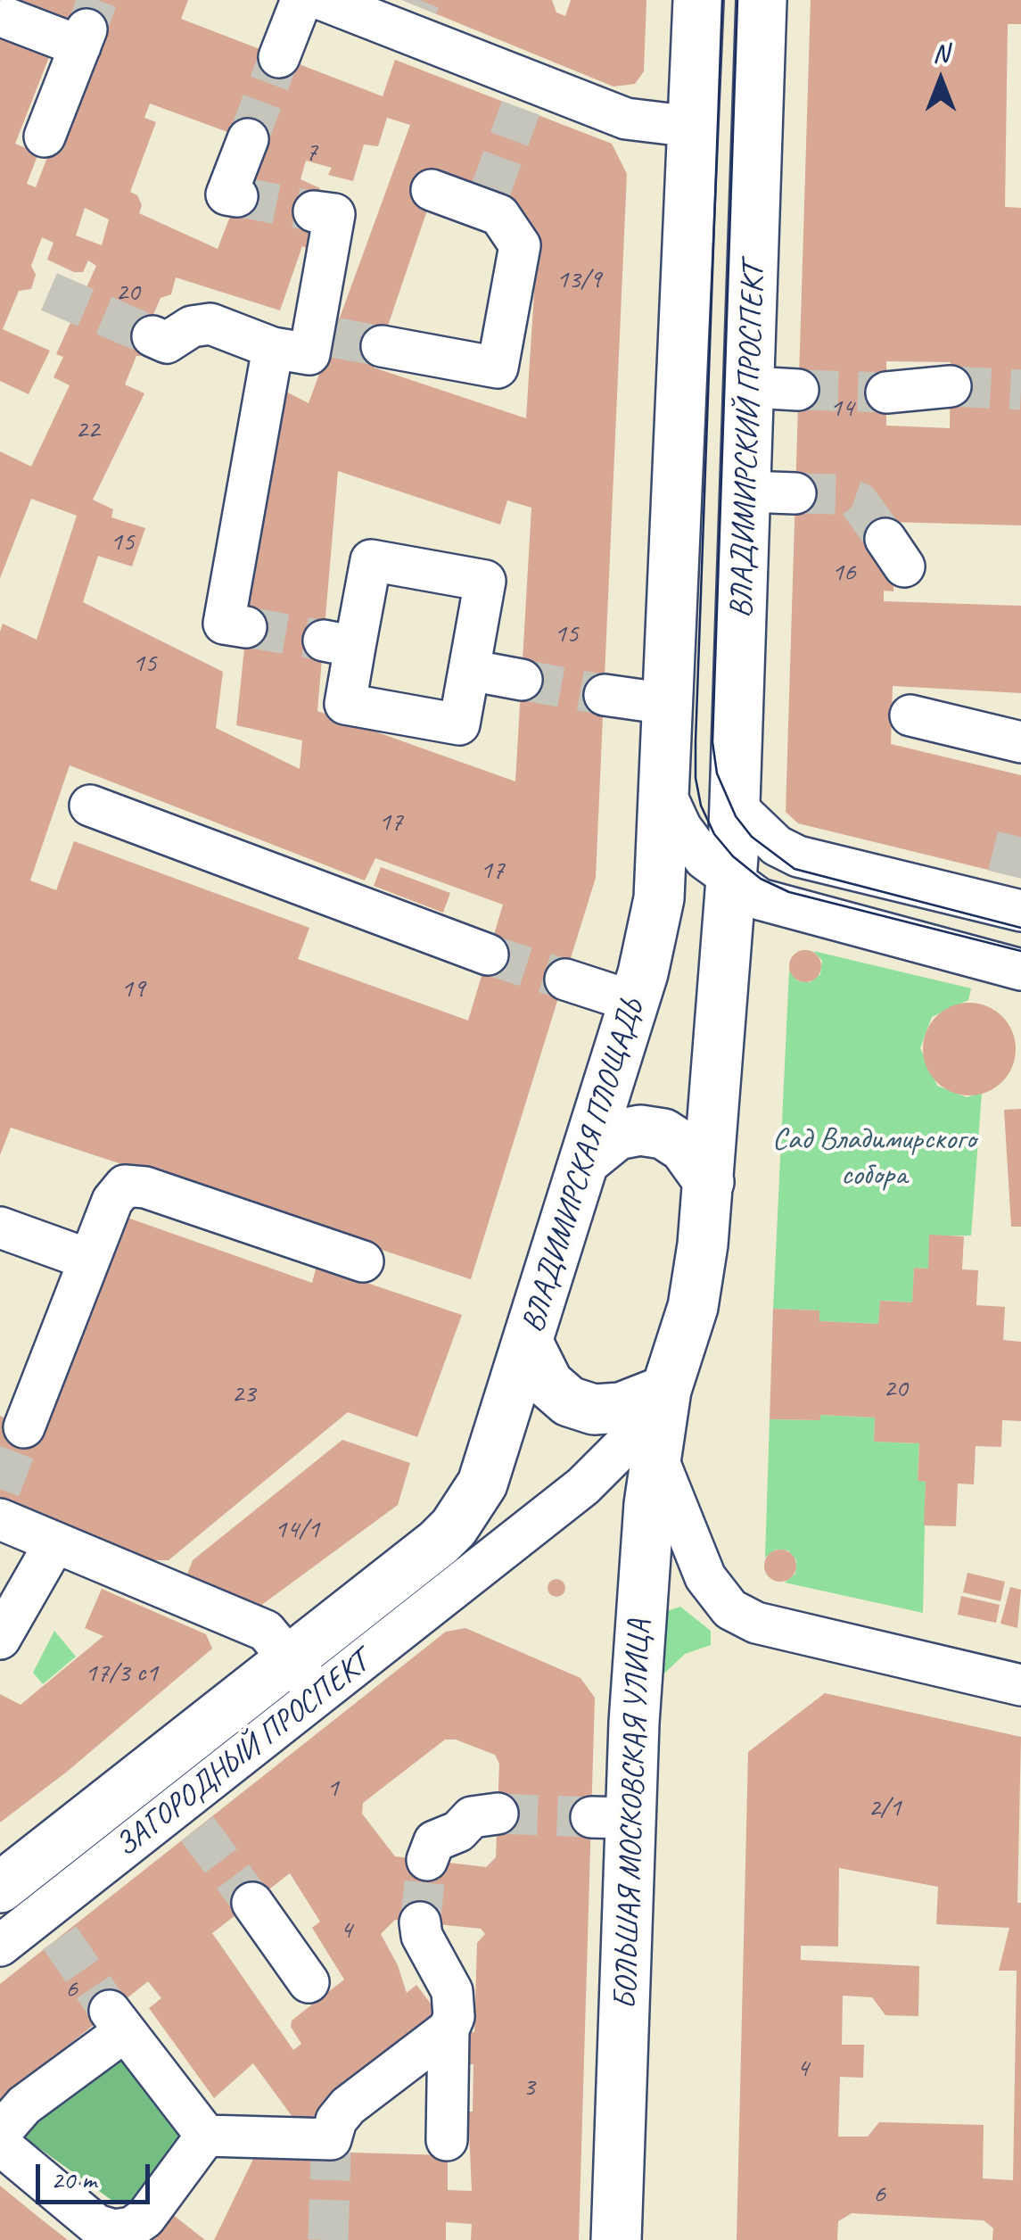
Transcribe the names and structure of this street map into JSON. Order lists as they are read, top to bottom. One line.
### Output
{"streets":{"main road":["ВЛАДИМИРСКИЙ ПРОСПЕКТ","ВЛАДИМИРСКАЯ ПЛОЩАДЬ","ЗАГОРОДНЫЙ ПРОСПЕКТ","БОЛЬШАЯ МОСКОВСКАЯ УЛИЦА"]},"crossings":[["ВЛАДИМИРСКАЯ ПЛОЩАДЬ","ЗАГОРОДНЫЙ ПРОСПЕКТ"],["ЗАГОРОДНЫЙ ПРОСПЕКТ","БОЛЬШАЯ МОСКОВСКАЯ УЛИЦА"]],"parks":["Сад Владимирского собора"],"house_numbers":["7","13/9","20","14","22","15","16","15","15","17","17","19","20","23","14/1","17/3 с1","1","2/1","4","6","4","3","6"],"scale_bar":"20 m","north":"top"}
